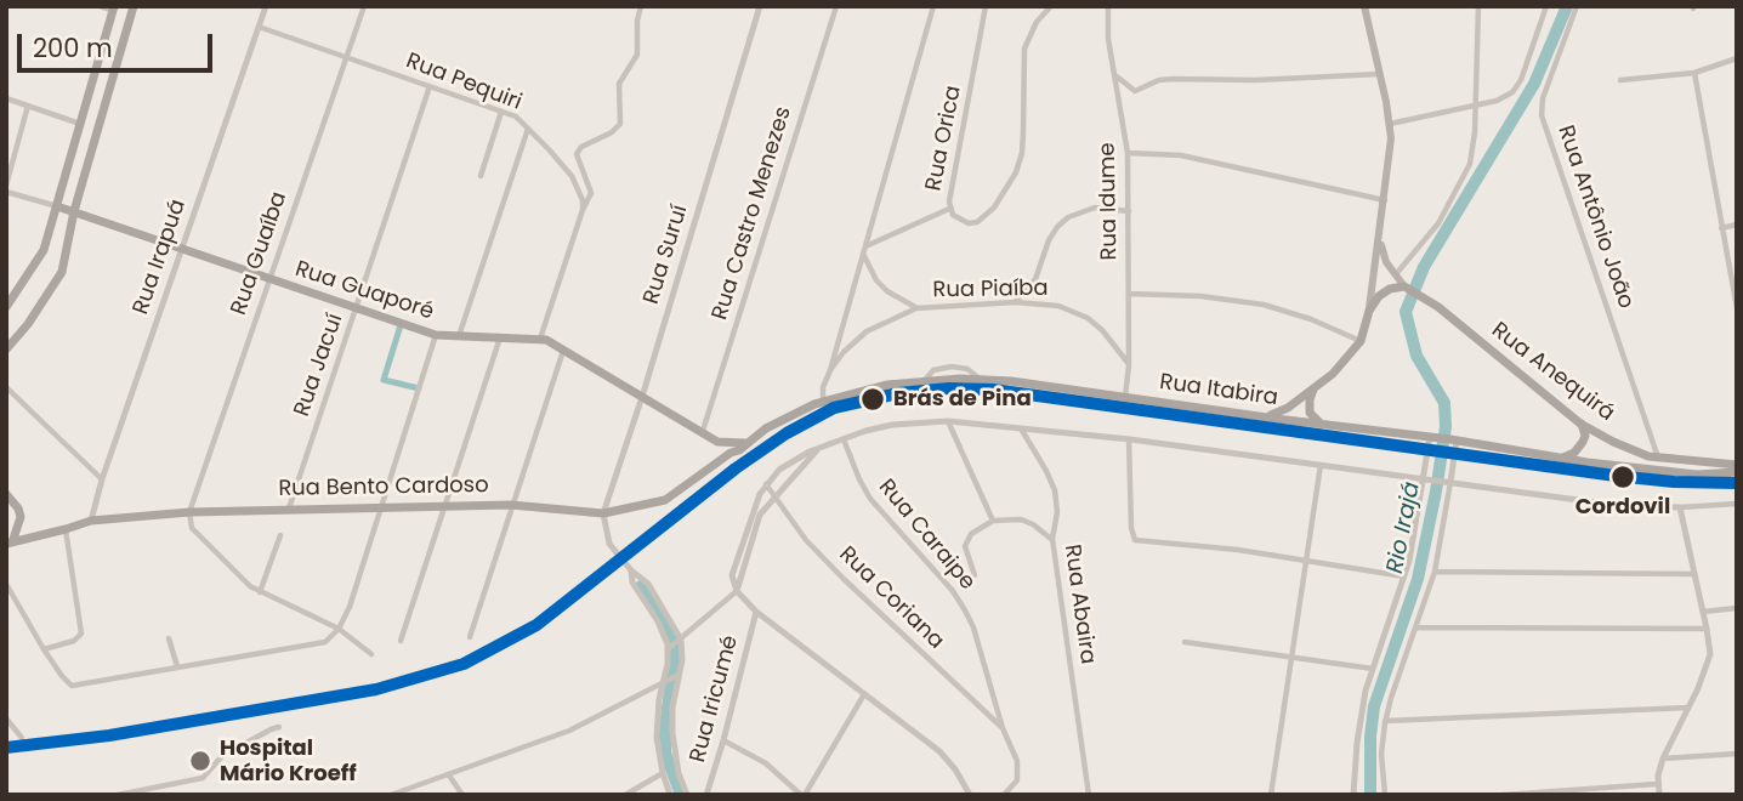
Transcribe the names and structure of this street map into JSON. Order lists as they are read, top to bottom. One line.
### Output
{"streets":{"main road":["Rua Guaporé","Rua Anequirá","Rua Itabira","Rua Bento Cardoso"],"street":["Rua Pequiri","Rua Orica","Rua Idume","Rua Castro Menezes","Rua Antônio João","Rua Guaíba","Rua Suruí","Rua Irapuá","Rua Piaíba","Rua Jacuí","Rua Caraipe","Rua Coriana","Rua Abaira","Rua Iricumé"]},"crossings":[["Rua Pequiri","Rua Guaíba"],["Rua Pequiri","Rua Irapuá"],["Rua Pequiri","Rua Jacuí"],["Rua Orica","Rua Piaíba"],["Rua Idume","Rua Piaíba"],["Rua Idume","Rua Itabira"],["Rua Castro Menezes","Rua Guaporé"],["Rua Antônio João","Rua Anequirá"],["Rua Guaíba","Rua Guaporé"],["Rua Guaíba","Rua Bento Cardoso"],["Rua Suruí","Rua Guaporé"],["Rua Suruí","Rua Bento Cardoso"],["Rua Irapuá","Rua Guaporé"],["Rua Irapuá","Rua Bento Cardoso"],["Rua Piaíba","Rua Itabira"],["Rua Guaporé","Rua Jacuí"],["Rua Jacuí","Rua Bento Cardoso"],["Rua Itabira","Rua Bento Cardoso"],["Rua Caraipe","Rua Coriana"]],"water":["Rio Irajá"],"places":["Brás de Pina","Cordovil","Hospital Mário Kroeff"],"scale_bar":"200 m"}
